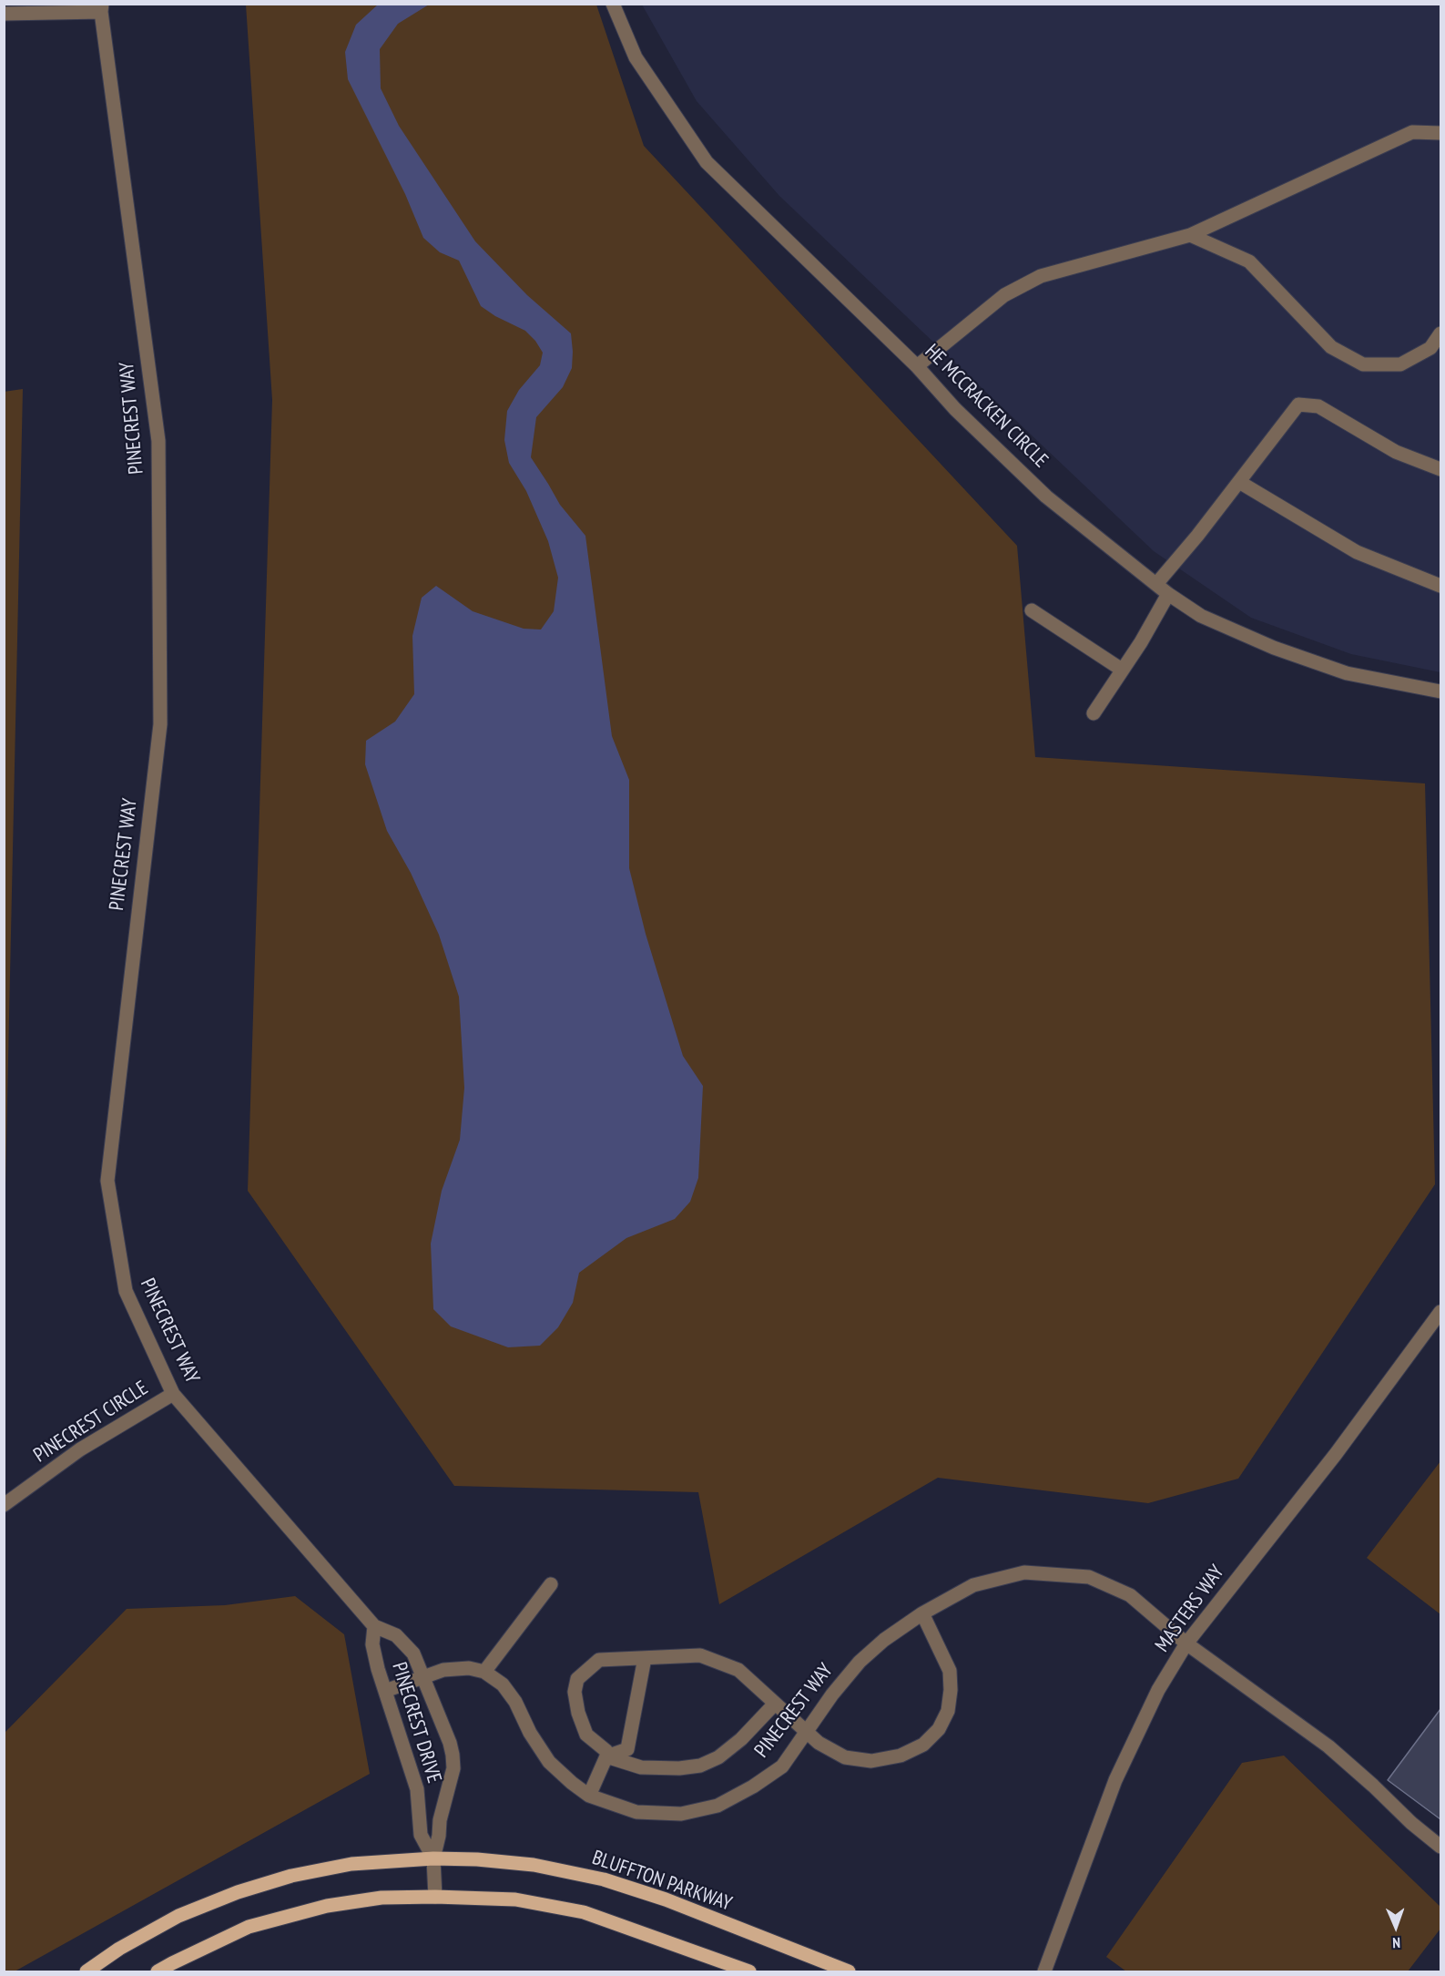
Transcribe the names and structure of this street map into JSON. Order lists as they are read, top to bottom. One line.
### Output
{"streets":{"main road":["BLUFFTON PARKWAY"],"street":["HE MCCRACKEN CIRCLE","PINECREST WAY","PINECREST CIRCLE","MASTERS WAY","PINECREST DRIVE"]},"crossings":[["PINECREST WAY","PINECREST CIRCLE"],["PINECREST WAY","MASTERS WAY"],["PINECREST WAY","PINECREST DRIVE"],["PINECREST DRIVE","BLUFFTON PARKWAY"]],"north":"bottom"}
